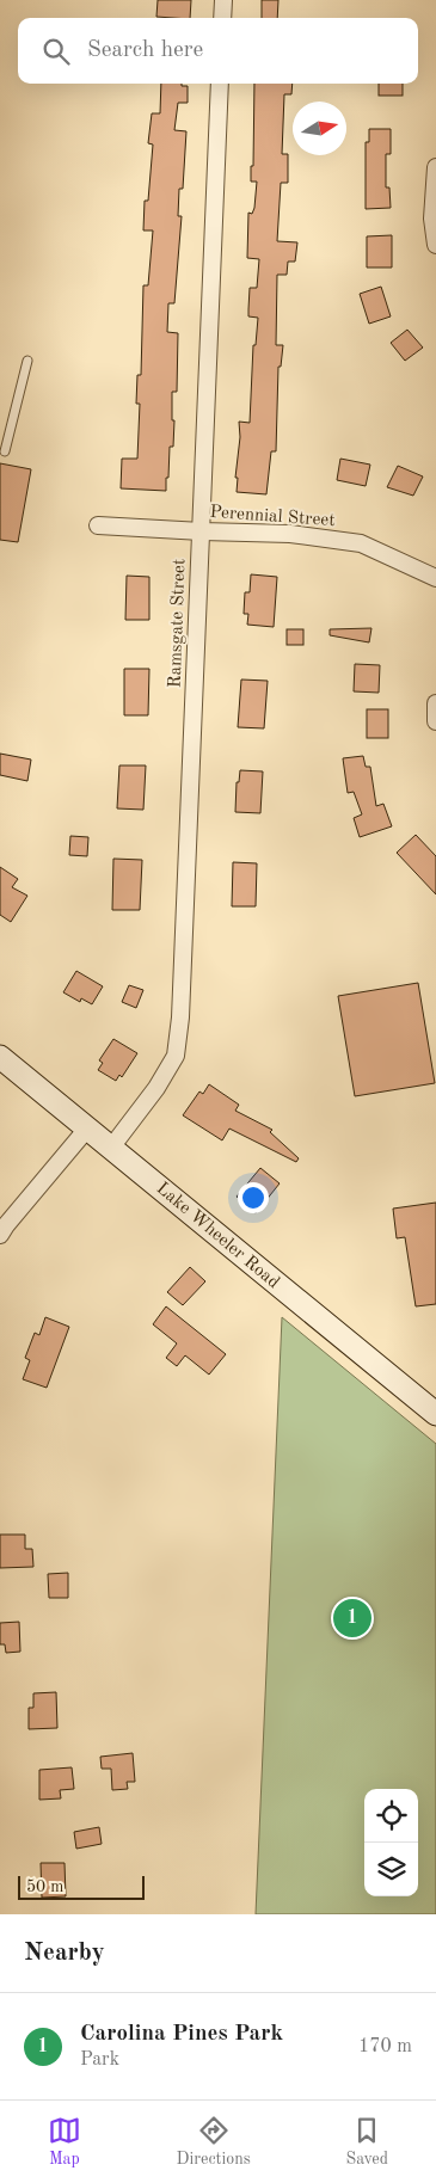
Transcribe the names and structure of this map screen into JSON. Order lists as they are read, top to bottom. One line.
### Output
{"streets":{"main road":["Lake Wheeler Road"],"street":["Perennial Street","Ramsgate Street"]},"crossings":[["Perennial Street","Ramsgate Street"],["Ramsgate Street","Lake Wheeler Road"]],"scale_bar":"50 m","north":"right","page":{"search":"Search here","pins":"1","scale":"50 m","heading":"Nearby","list":[{"mark":"1","name":"Carolina Pines Park","note":"Park","value":"170 m"}],"nav":["Map","Directions","Saved"]}}
